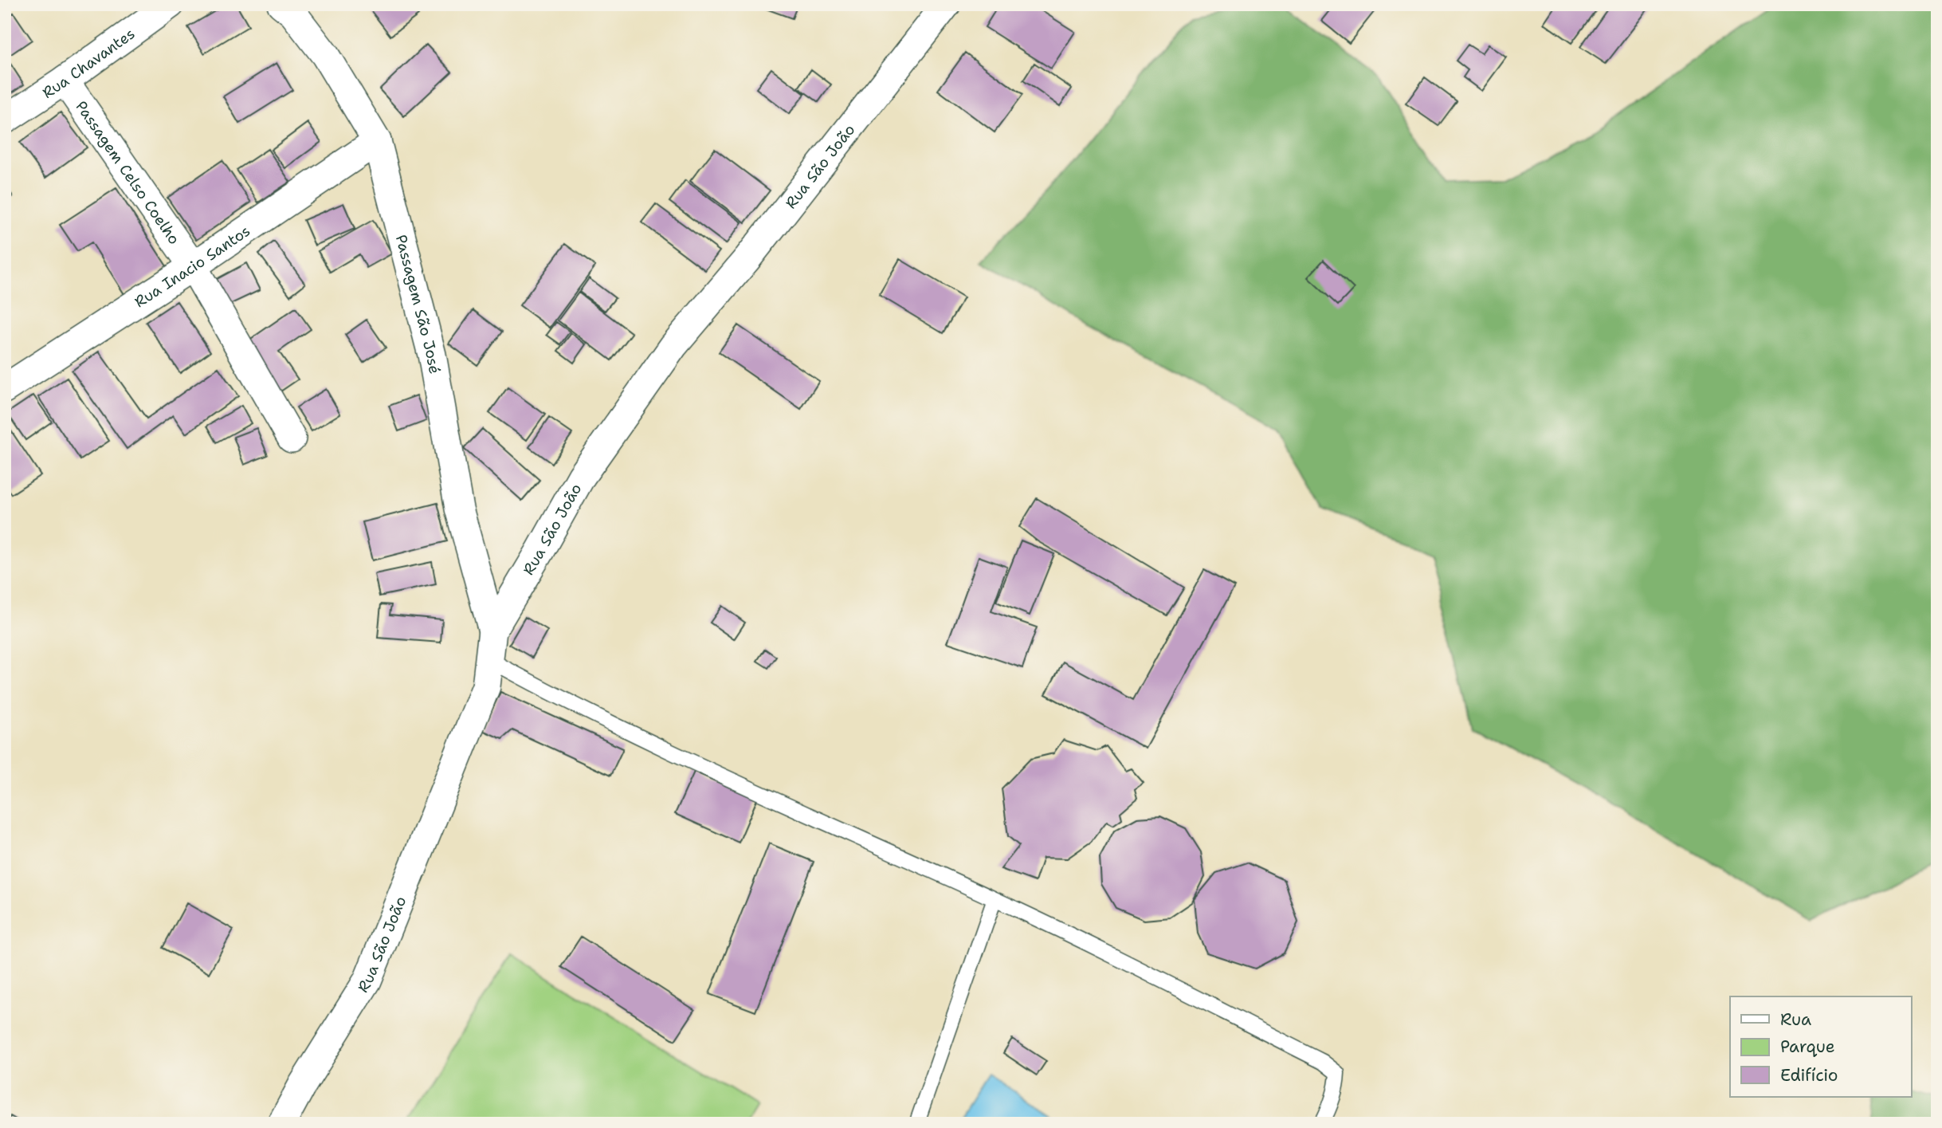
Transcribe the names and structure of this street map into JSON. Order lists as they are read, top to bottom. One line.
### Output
{"streets":{"street":["Rua Chavantes","Rua São João","Passagem Celso Coelho","Rua Inacio Santos","Passagem São José"]},"crossings":[["Rua Chavantes","Passagem Celso Coelho"],["Rua São João","Passagem São José"],["Passagem Celso Coelho","Rua Inacio Santos"],["Rua Inacio Santos","Passagem São José"]],"legend":["Rua","Parque","Edifício"]}
